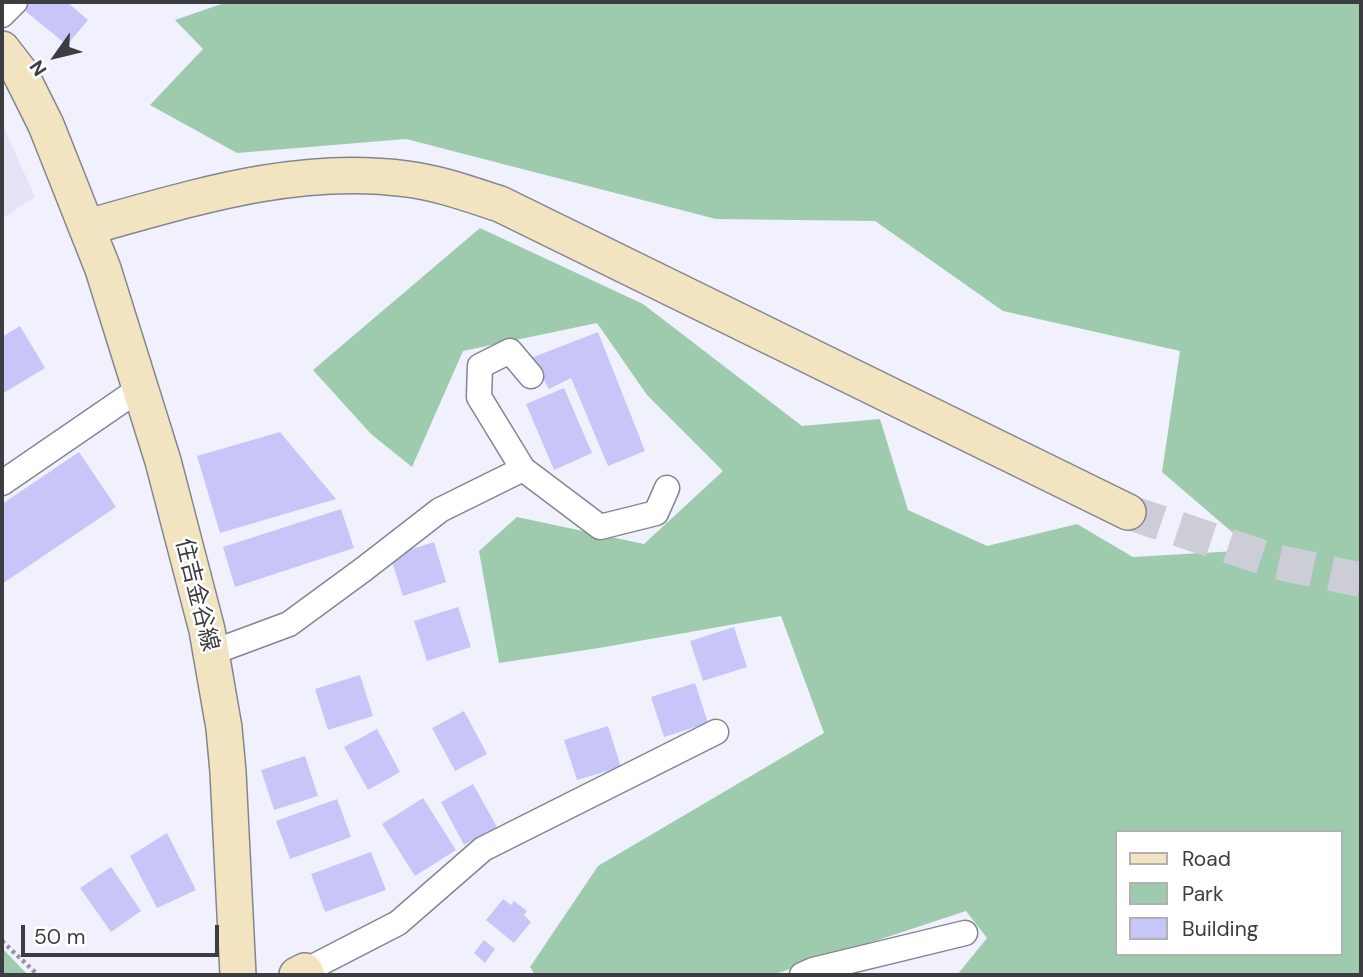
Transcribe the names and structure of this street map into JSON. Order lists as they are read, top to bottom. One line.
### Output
{"streets":{"street":["住吉金谷線"]},"legend":["Road","Park","Building"],"scale_bar":"50 m","north":"bottom left"}
